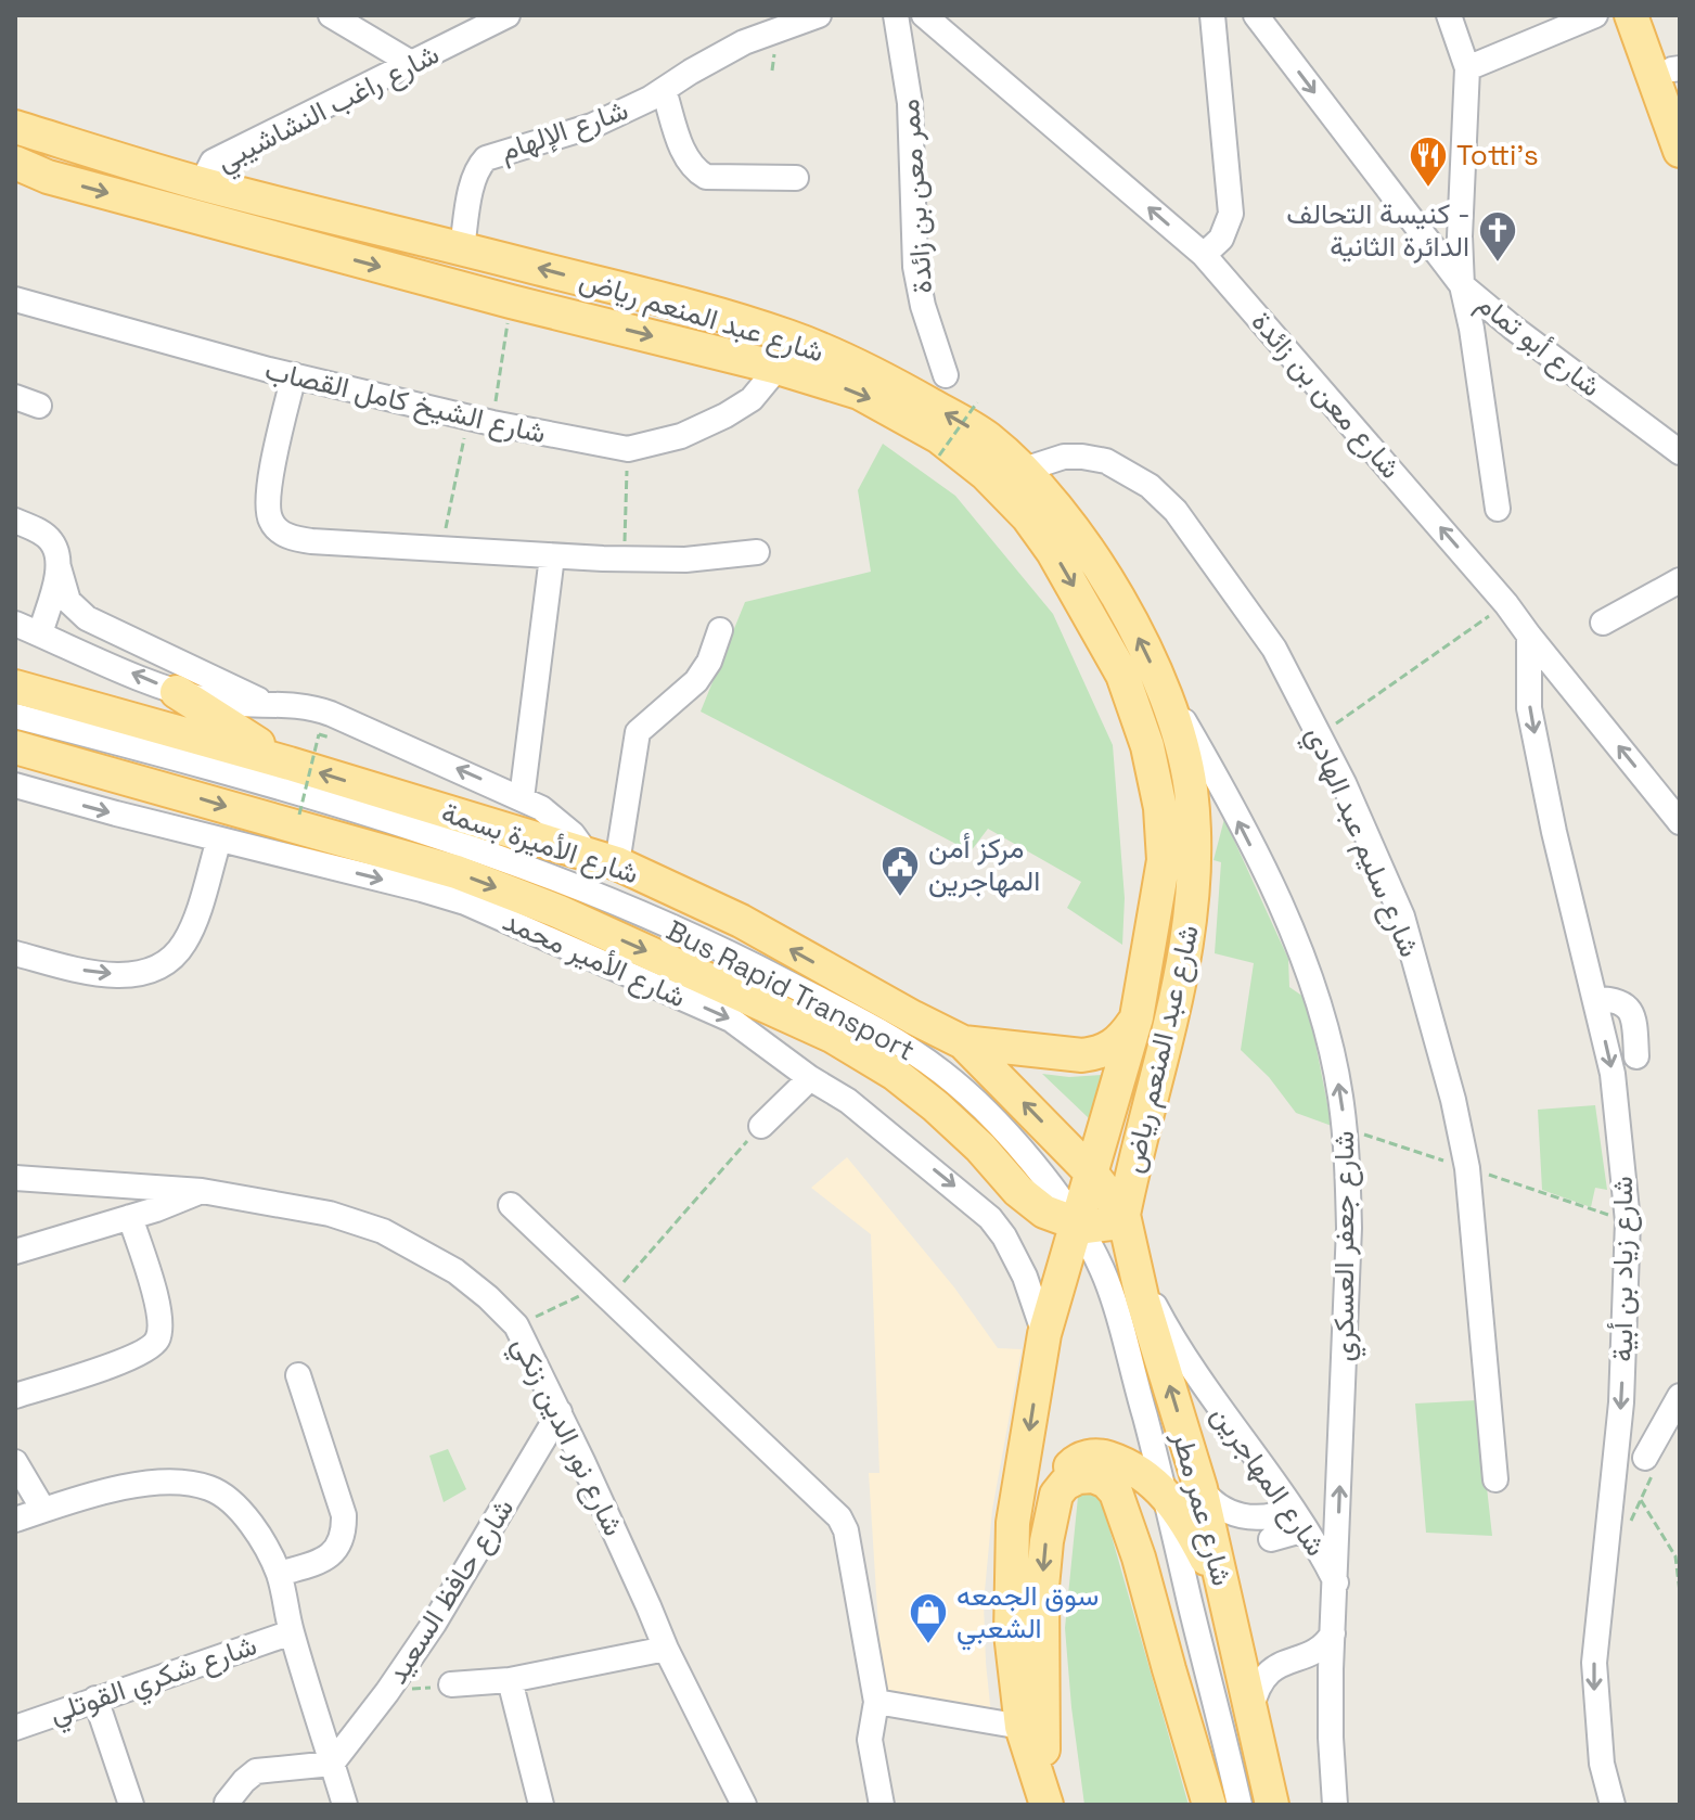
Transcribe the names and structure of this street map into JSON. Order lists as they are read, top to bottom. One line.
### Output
{"streets":{"main road":["شارع عبد المنعم رياض","شارع الأميرة بسمة","شارع عمر مطر"],"street":["شارع راغب النشاشيبي","شارع الإلهام","ممر معن بن زائدة","شارع أبو تمام","شارع معن بن زائدة","شارع الشيخ كامل القصاب","شارع سليم عبد الهادي","شارع الأمير محمد","Bus Rapid Transport","شارع جعفر العسكري","شارع زياد بن أبية","شارع نور الدين زنكي","شارع المهاجرين","شارع حافظ السعيد","شارع شكري القوتلي"]},"crossings":[["شارع راغب النشاشيبي","شارع عبد المنعم رياض"],["شارع الإلهام","شارع عبد المنعم رياض"],["شارع عبد المنعم رياض","شارع الشيخ كامل القصاب"],["شارع عبد المنعم رياض","شارع سليم عبد الهادي"],["شارع عبد المنعم رياض","شارع الأميرة بسمة"],["شارع عبد المنعم رياض","Bus Rapid Transport"],["شارع عبد المنعم رياض","شارع جعفر العسكري"],["شارع عبد المنعم رياض","شارع عمر مطر"],["شارع معن بن زائدة","شارع زياد بن أبية"],["شارع الأميرة بسمة","Bus Rapid Transport"],["شارع الأميرة بسمة","شارع عمر مطر"],["Bus Rapid Transport","شارع عمر مطر"],["شارع جعفر العسكري","شارع المهاجرين"],["شارع نور الدين زنكي","شارع حافظ السعيد"],["شارع المهاجرين","شارع عمر مطر"]],"one_way":["شارع أبو تمام","شارع معن بن زائدة","شارع جعفر العسكري","شارع زياد بن أبية"],"places":{"restaurant":["Totti's"],"church":["كنيسة التحالف - الدائرة الثانية"],"public building":["مركز أمن المهاجرين"],"shop":["سوق الجمعه الشعبي"]}}
